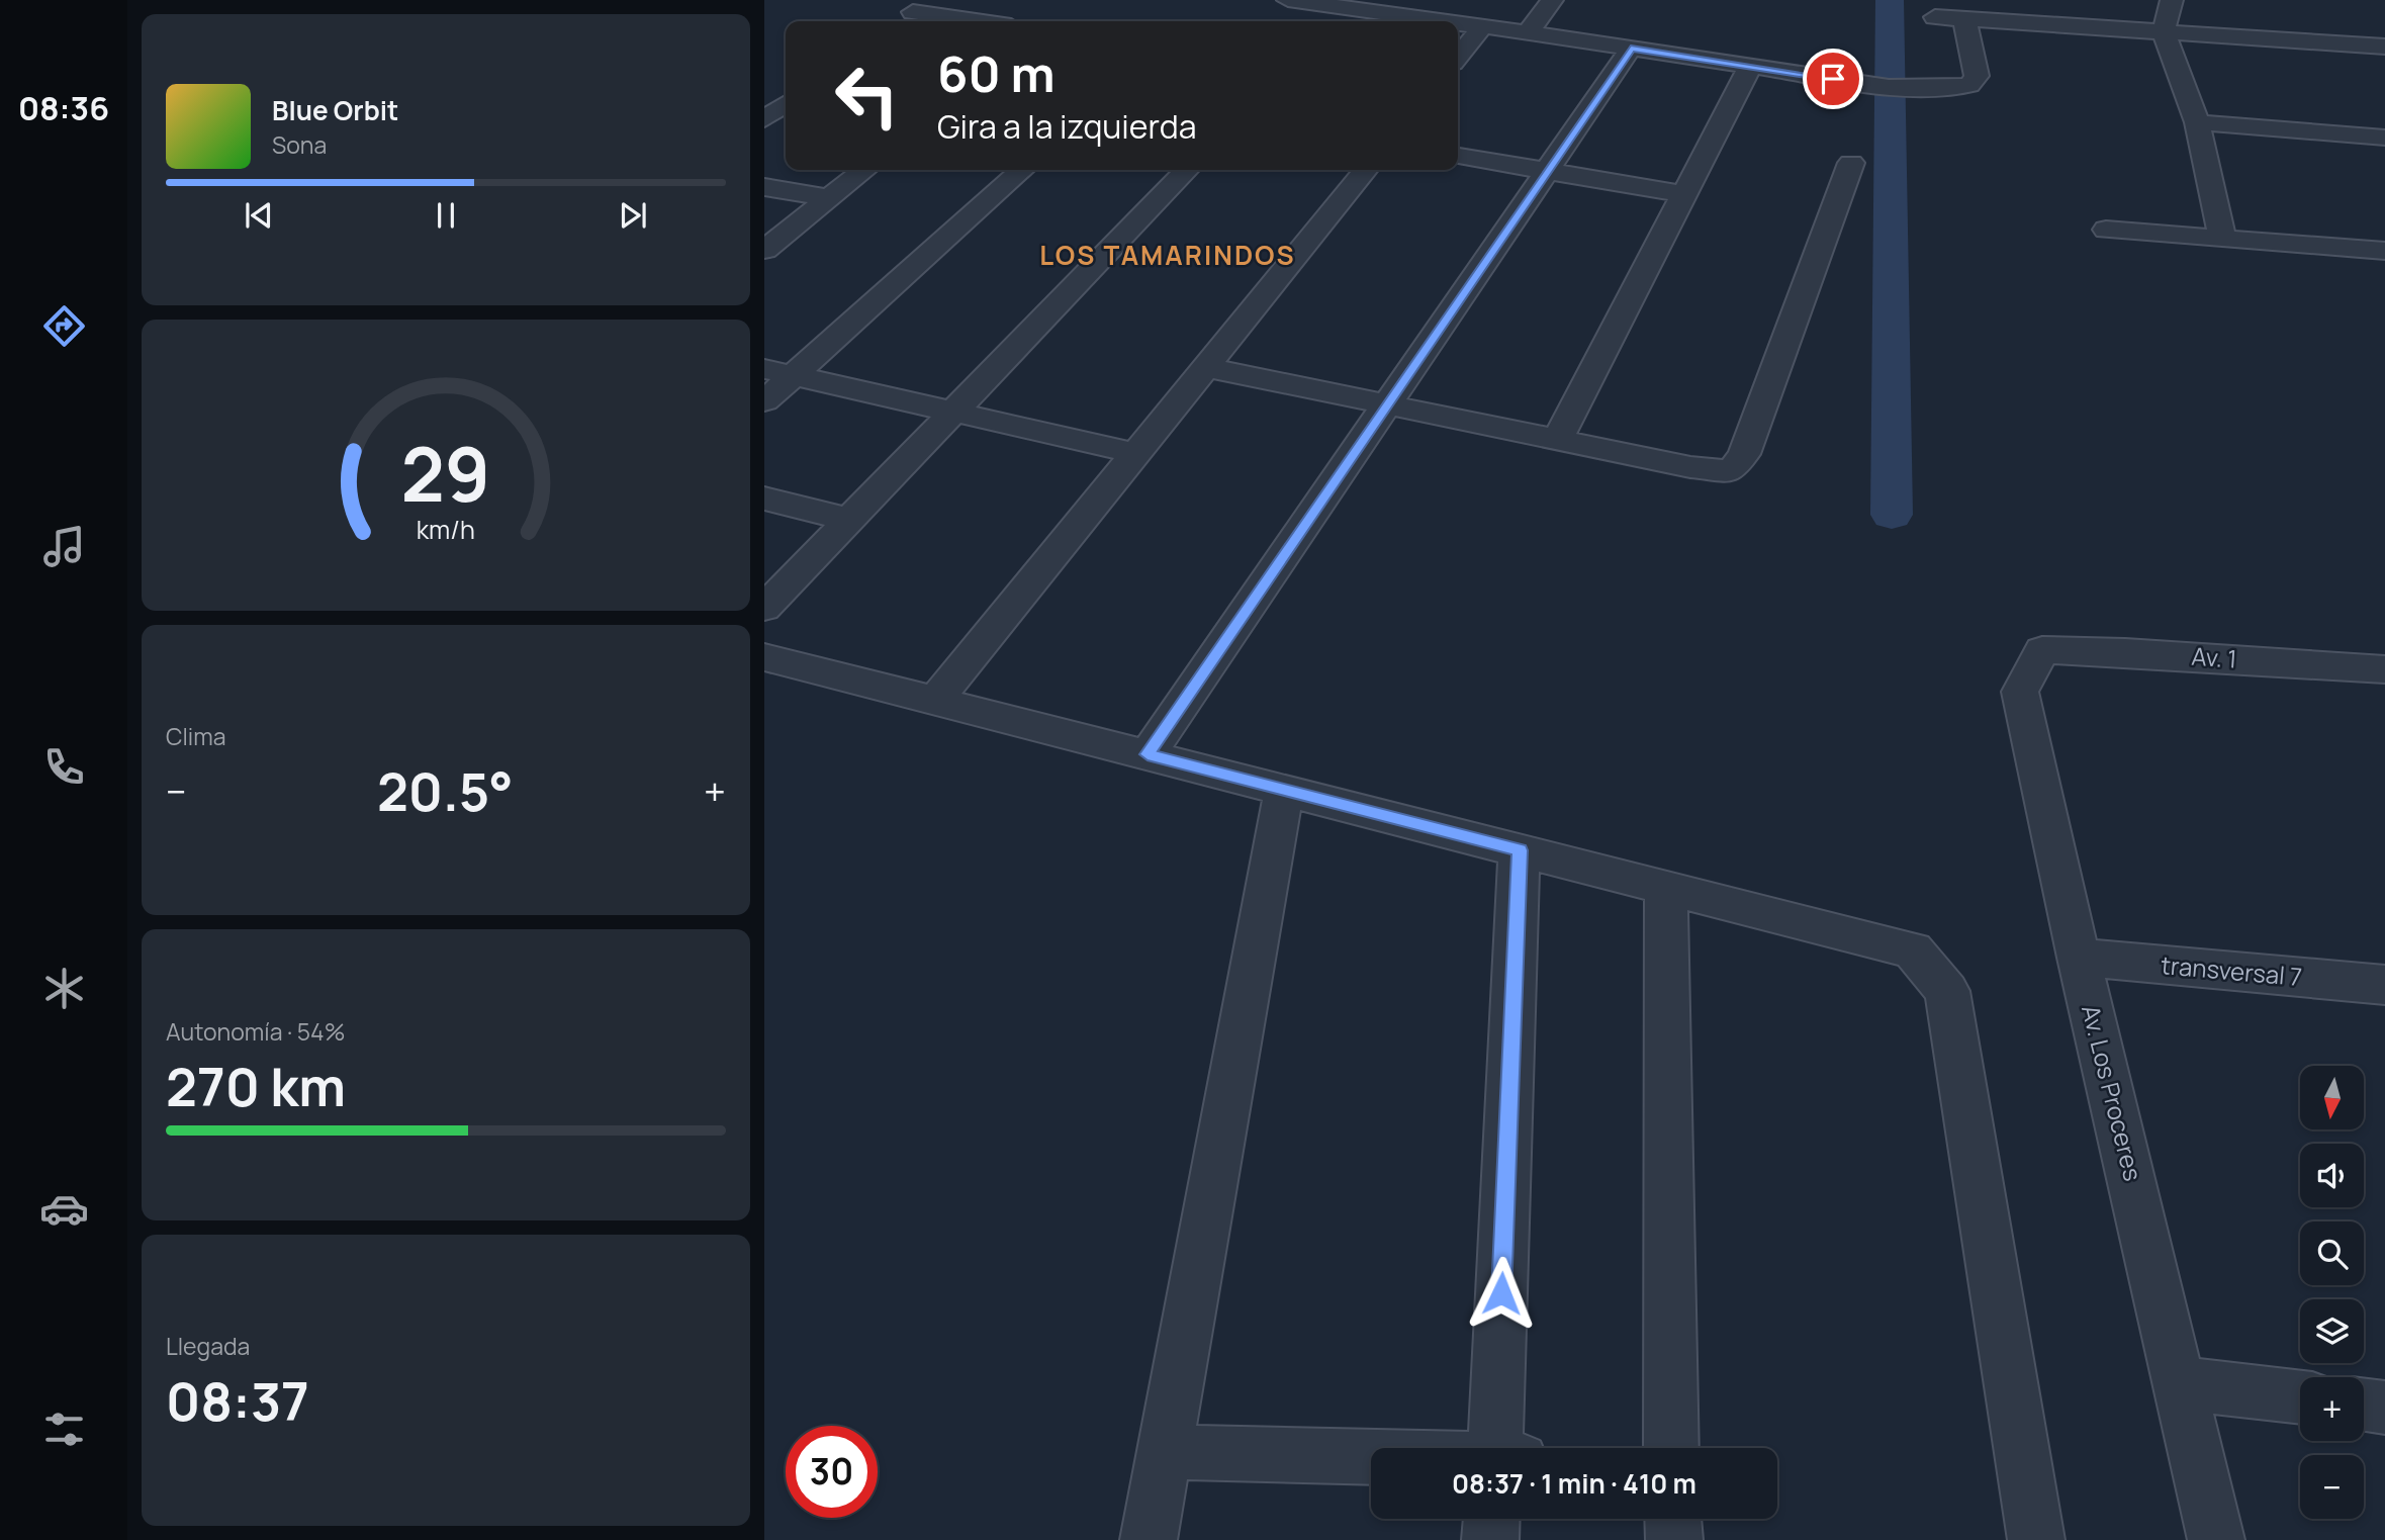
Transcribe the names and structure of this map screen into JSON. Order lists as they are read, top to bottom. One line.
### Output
{"streets":{"street":["Av. 1","transversal 7","Av. Los Proceres"]},"crossings":[["Av. 1","Av. Los Proceres"],["transversal 7","Av. Los Proceres"]],"districts":["LOS TAMARINDOS"],"north":"bottom","page":{"tabs":"08:36","turn":["60 m","Gira a la izquierda"],"song":["Blue Orbit","Sona"],"tile":["Clima",["Autonomía · 54%","270 km"],["Llegada","08:37"]],"heat":["−","20.5°","+"],"map_buttons":["+","−"],"limit":"30","trip":"08:37 · 1 min · 410 m","gauge":["29","km/h"]}}
